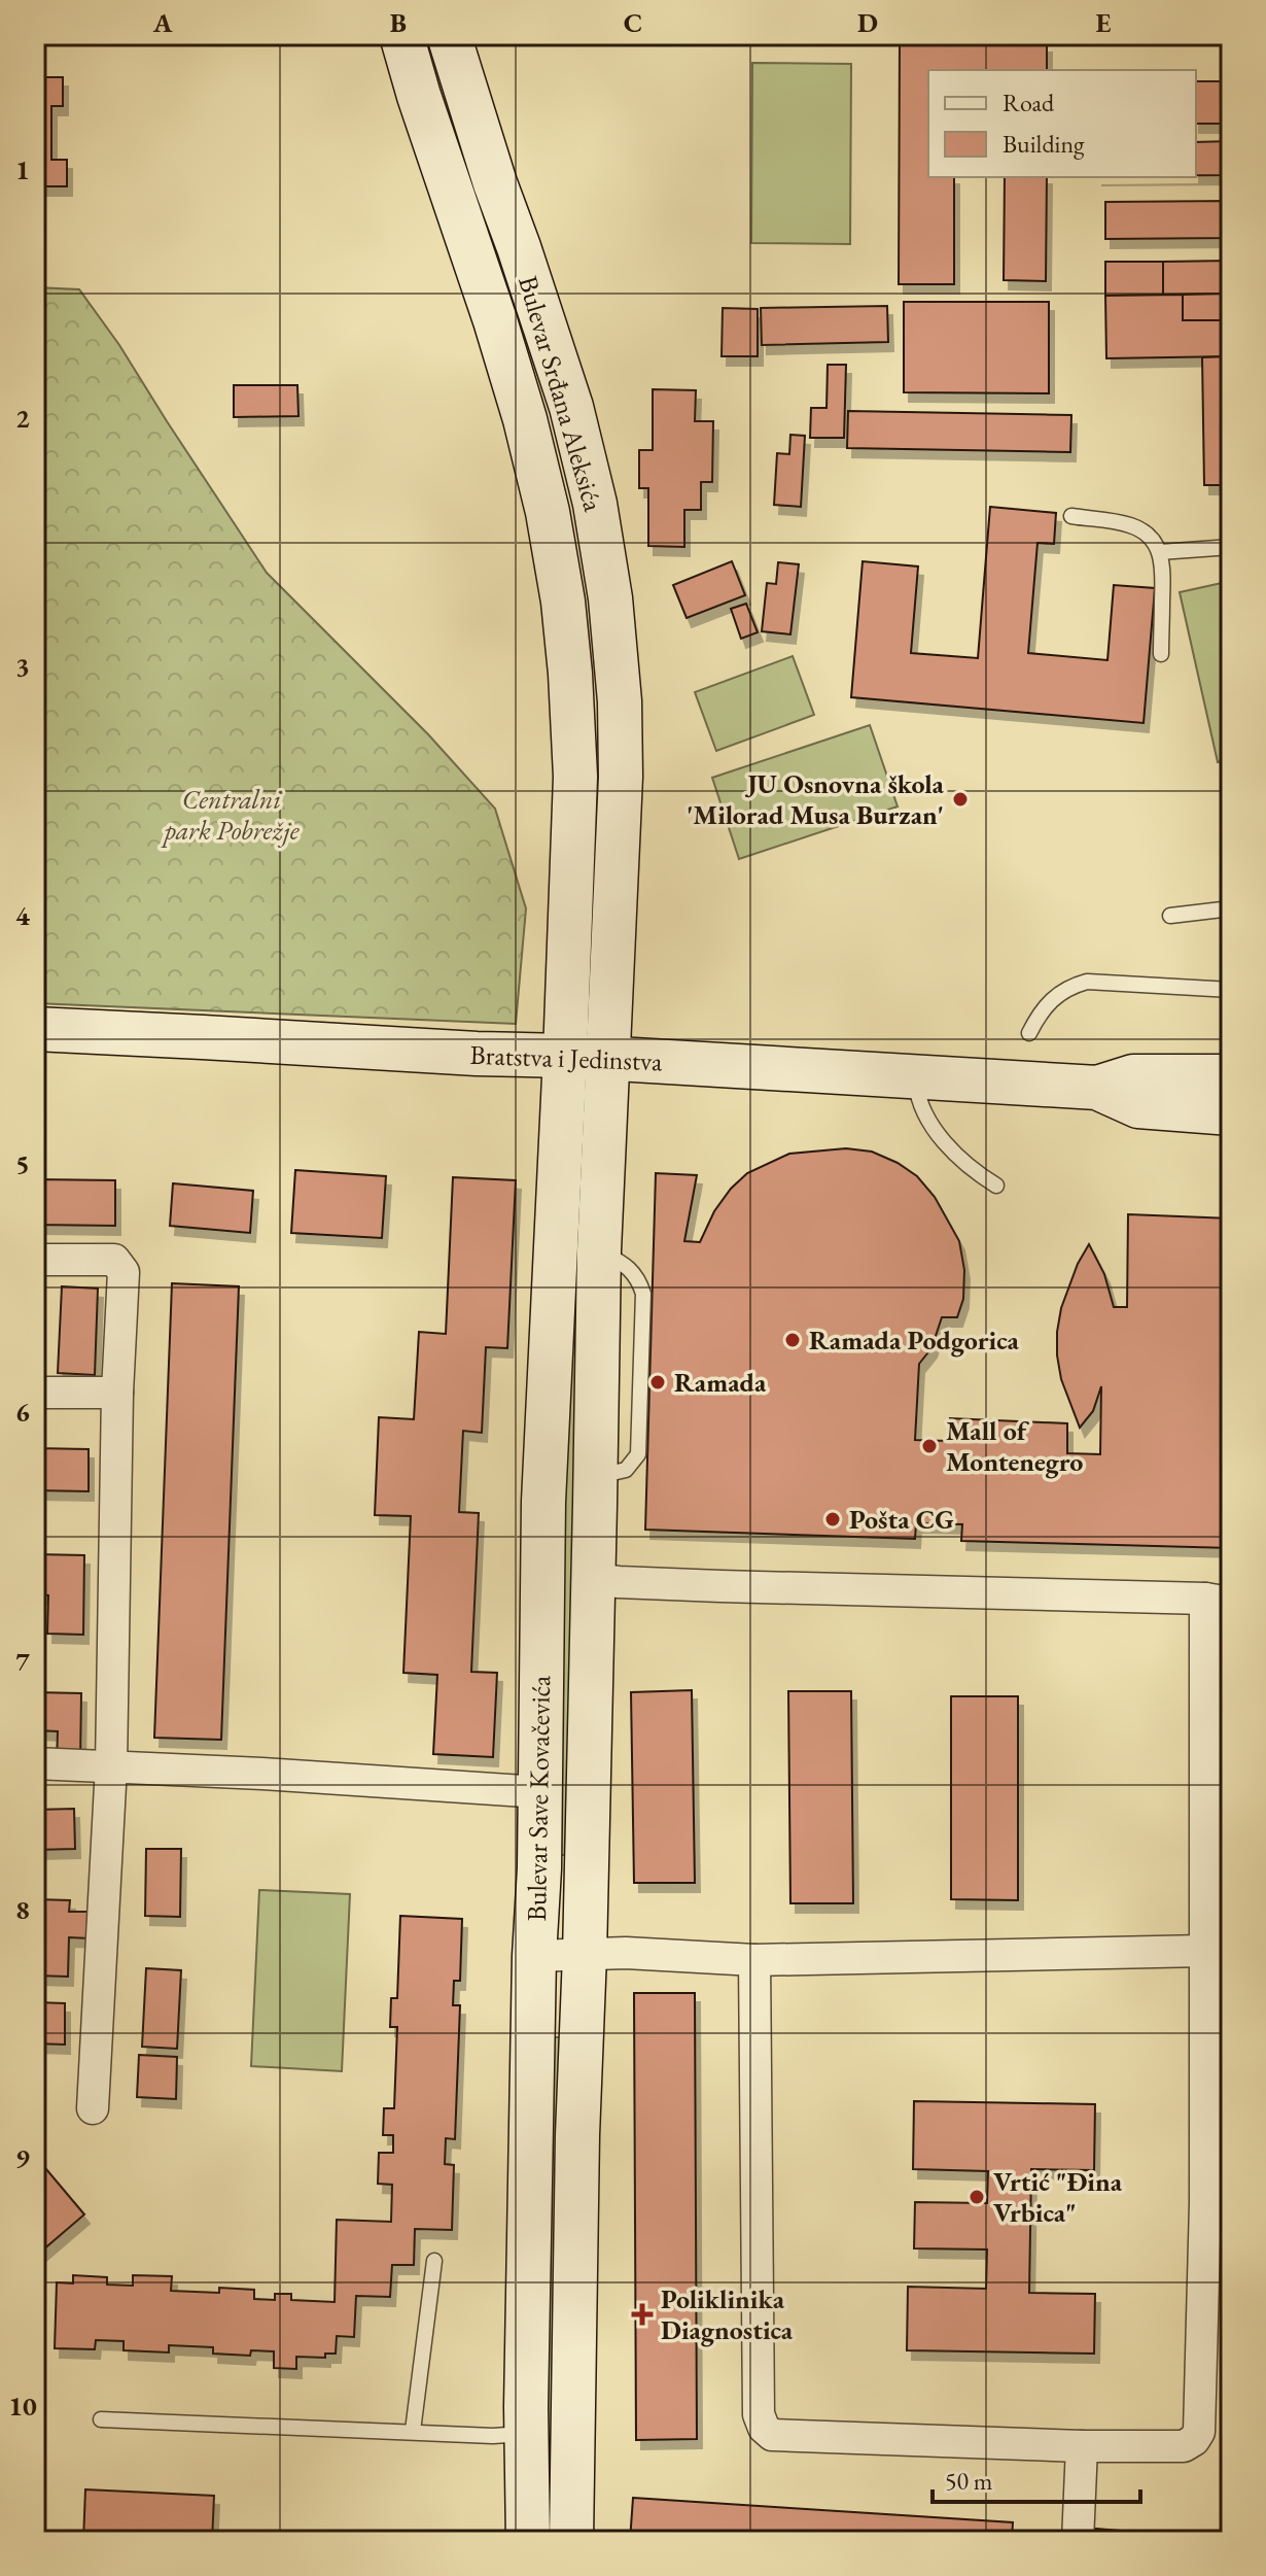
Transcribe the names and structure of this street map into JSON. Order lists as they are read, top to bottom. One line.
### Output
{"streets":{"main road":["Bulevar Srđana Aleksića","Bratstva i Jedinstva","Bulevar Save Kovačevića"]},"crossings":[["Bulevar Srđana Aleksića","Bratstva i Jedinstva"],["Bulevar Srđana Aleksića","Bulevar Save Kovačevića"],["Bratstva i Jedinstva","Bulevar Save Kovačevića"]],"parks":["Centralni park Pobrežje"],"places":{"other":["JU Osnovna škola 'Milorad Musa Burzan'","Ramada Podgorica","Ramada","Mall of Montenegro","Pošta CG","Vrtić \"Đina Vrbica\""],"health":["Poliklinika Diagnostica"]},"legend":["Road","Building"],"scale_bar":"50 m","grid":{"columns":["A","B","C","D","E"],"rows":["1","2","3","4","5","6","7","8","9","10"]}}
